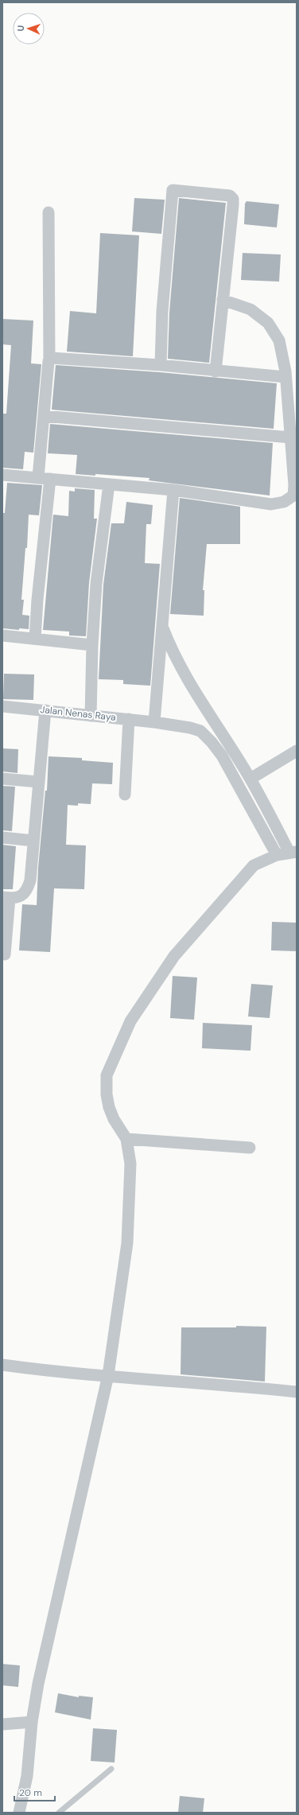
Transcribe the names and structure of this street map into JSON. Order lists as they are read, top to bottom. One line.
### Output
{"streets":{"street":["Jalan Nenas Raya"]},"scale_bar":"20 m","north":"left"}
